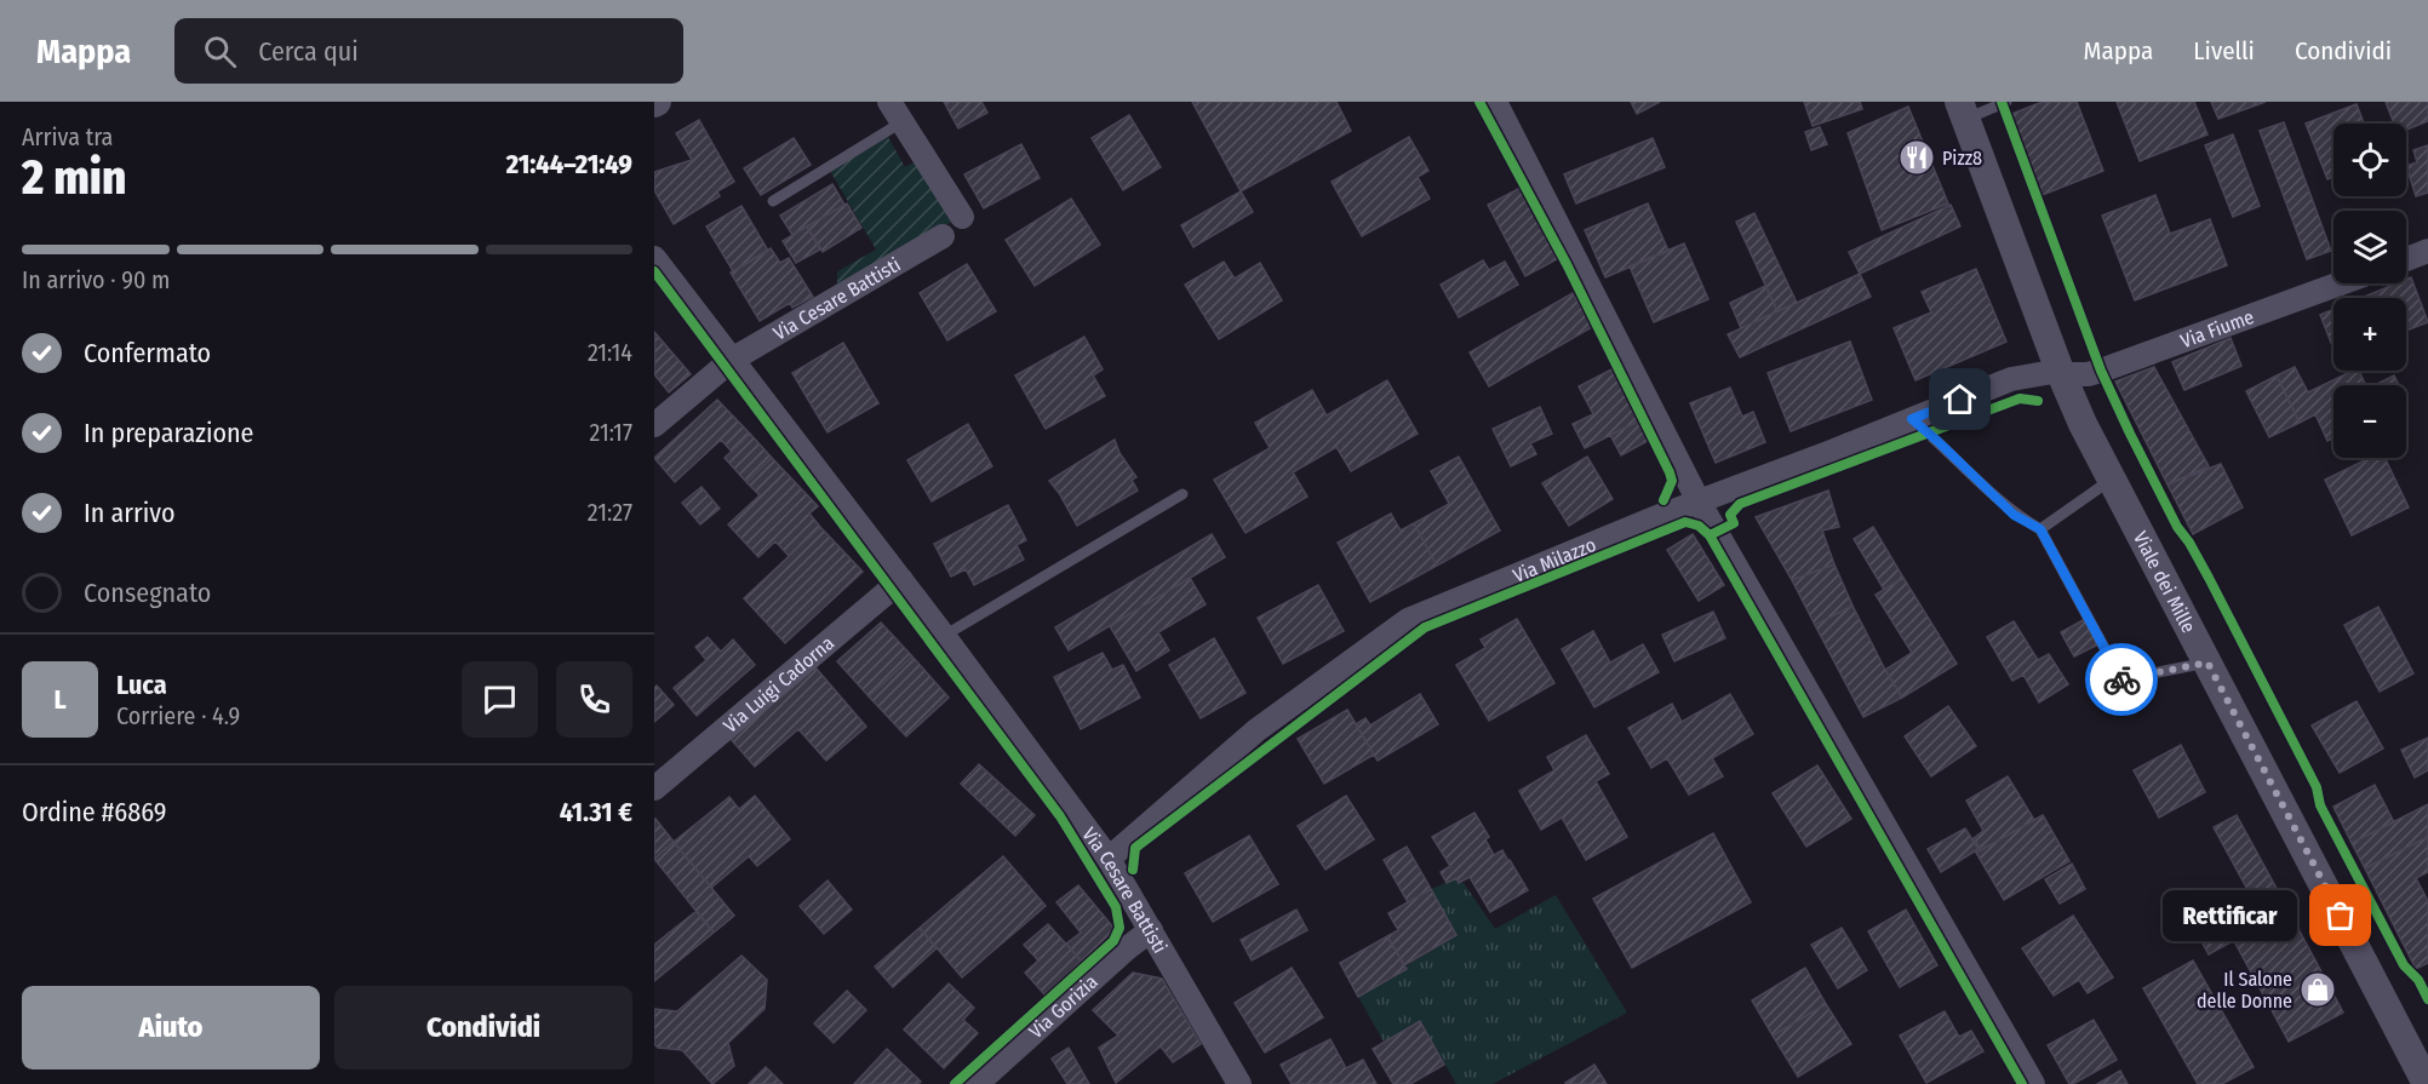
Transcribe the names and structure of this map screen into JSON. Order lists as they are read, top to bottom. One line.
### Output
{"streets":{"street":["Via Cesare Battisti","Via Fiume","Via Milazzo","Viale dei Mille","Via Luigi Cadorna","Via Gorizia"]},"crossings":[["Via Cesare Battisti","Via Milazzo"],["Via Cesare Battisti","Via Luigi Cadorna"],["Via Cesare Battisti","Via Gorizia"],["Via Fiume","Via Milazzo"],["Via Fiume","Viale dei Mille"],["Via Milazzo","Viale dei Mille"]],"places":{"restaurant":["Pizz8"],"other":["Rettificar"],"shop":["Il Salone delle Donne"]},"page":{"header":"Mappa","search":"Cerca qui","nav":["Mappa","Livelli","Condividi"],"heading":["2 min","Arriva tra","21:44–21:49"],"panel":["Luca","Corriere · 4.9","Ordine #6869","41.31 €"],"map_buttons":["+","−"],"bar":"In arrivo · 90 m","list":[["Confermato","21:14"],["In preparazione","21:17"],["In arrivo","21:27"],"Consegnato"],"round":"L","bubble":"Rettificar","buttons":["Aiuto","Condividi"]}}
